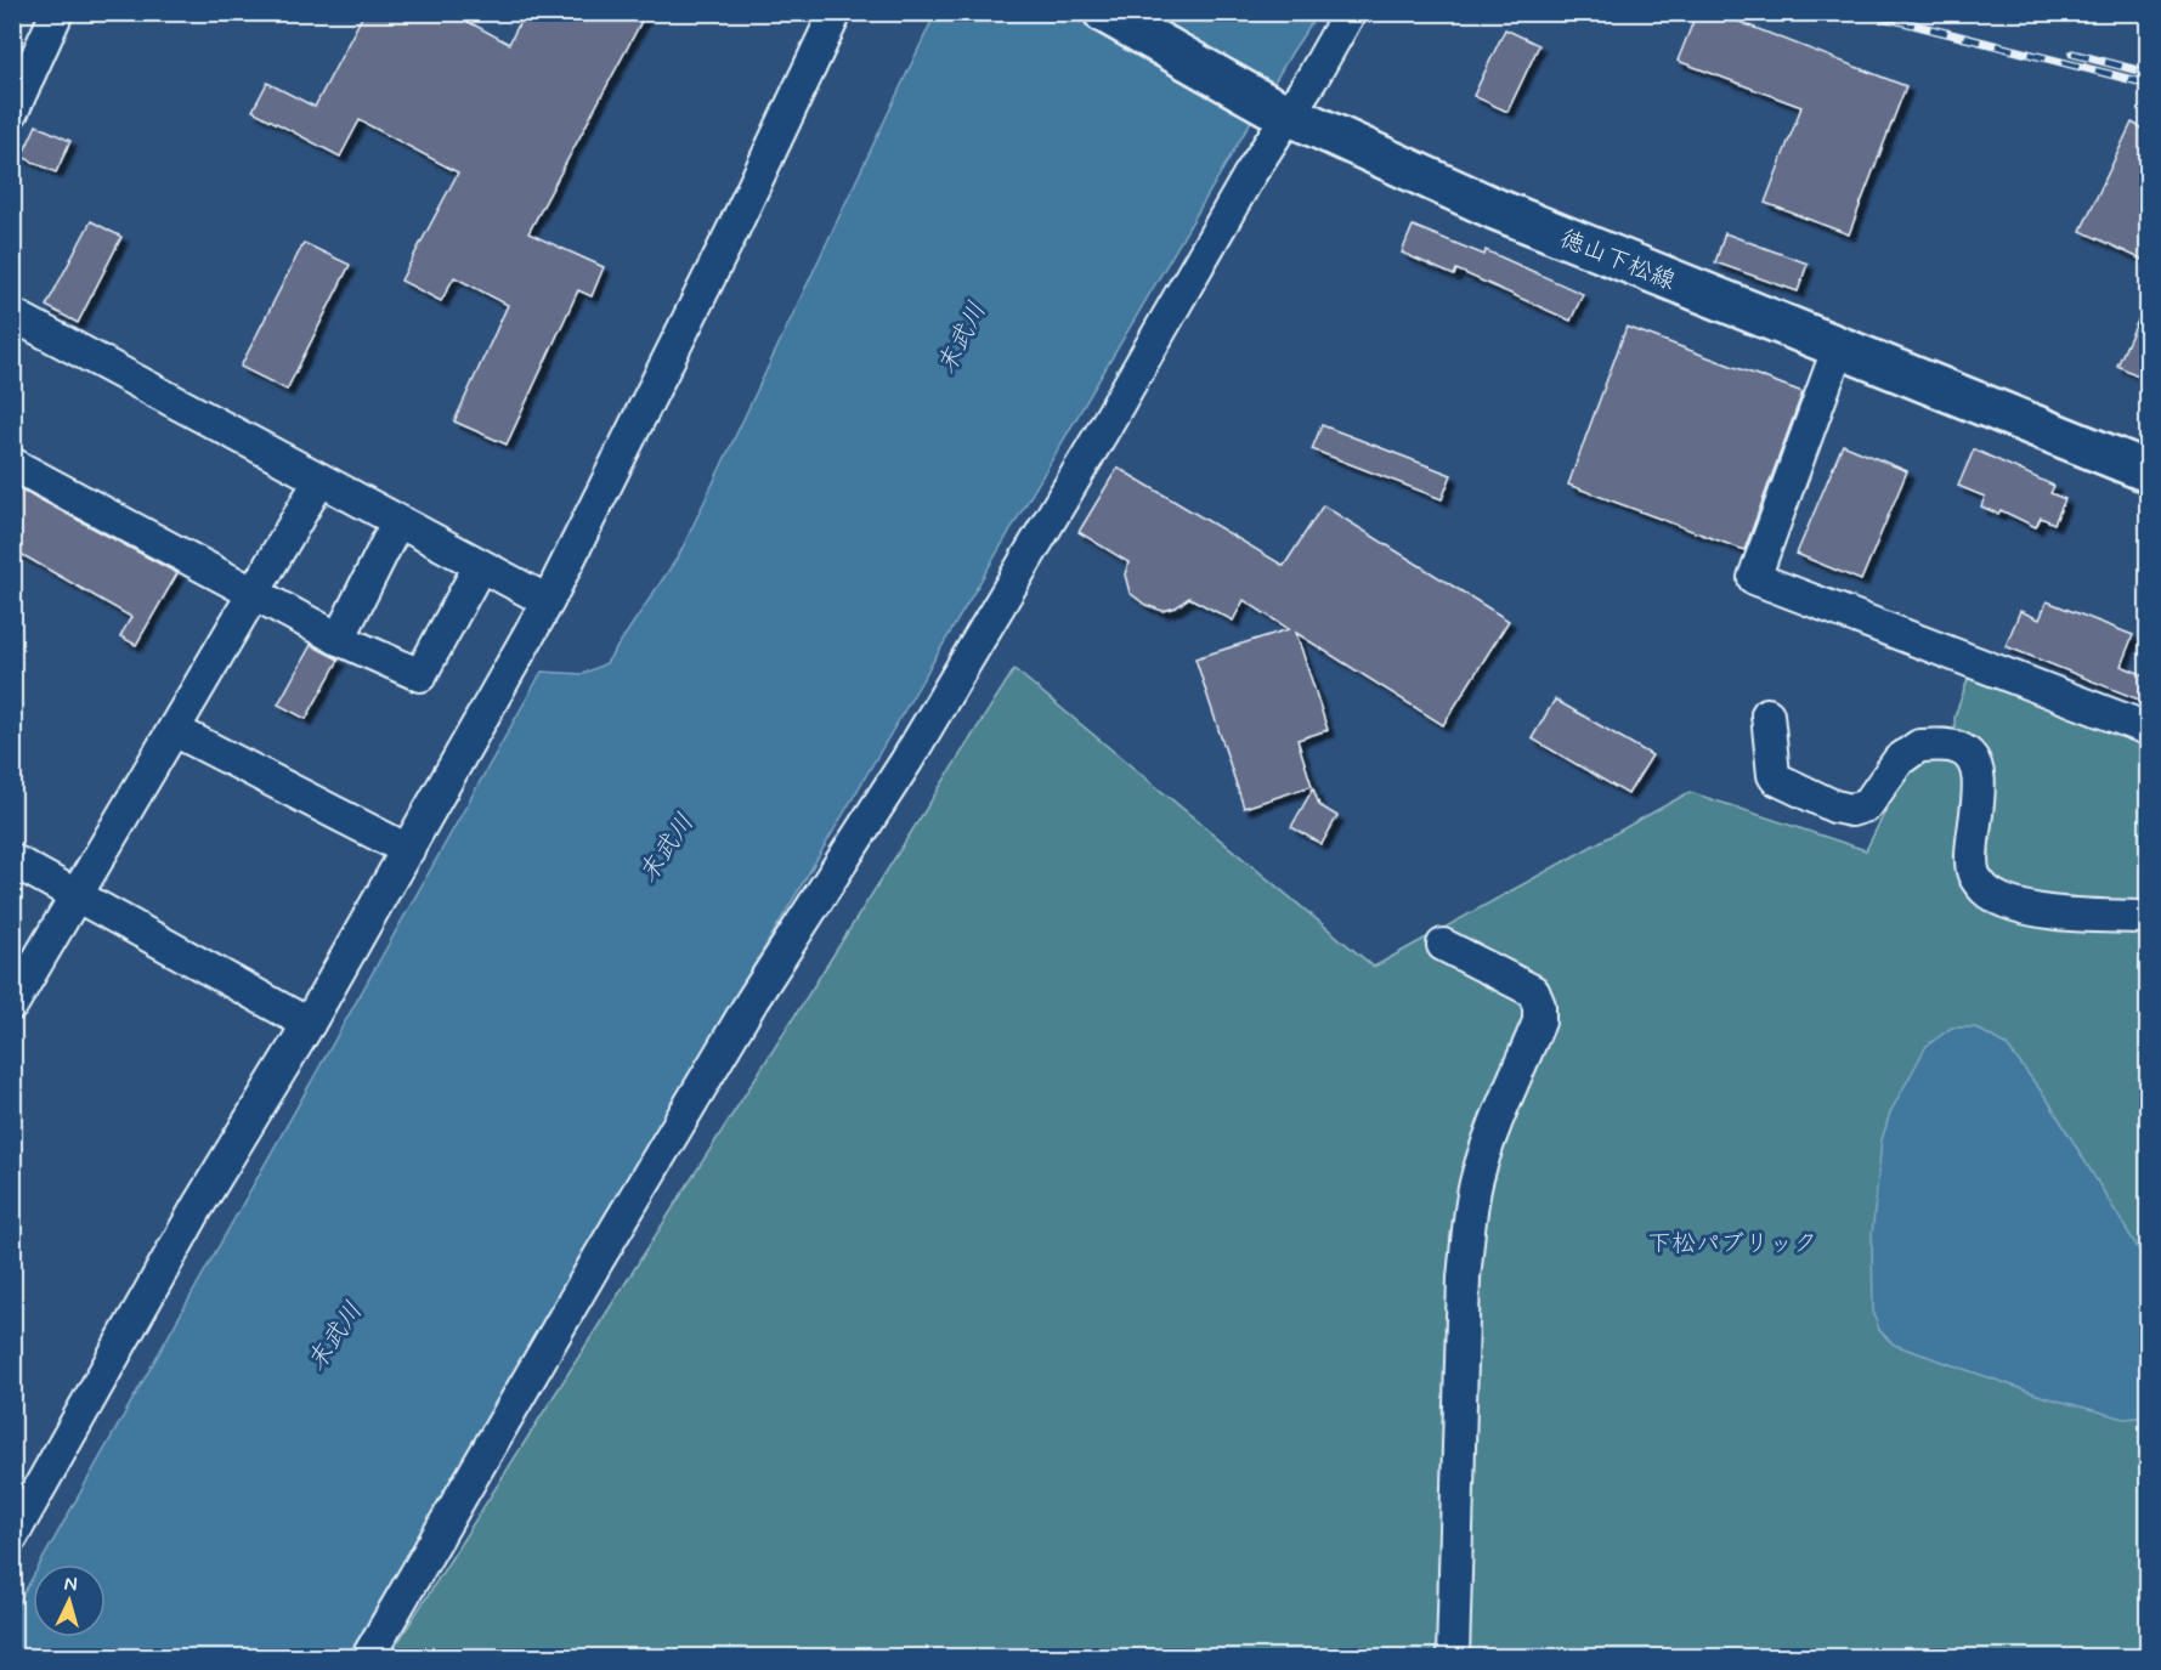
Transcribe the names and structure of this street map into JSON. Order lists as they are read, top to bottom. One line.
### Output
{"streets":{"main road":["徳山下松線"]},"water":["末武川"],"parks":["下松パブリック"],"north":"top"}
